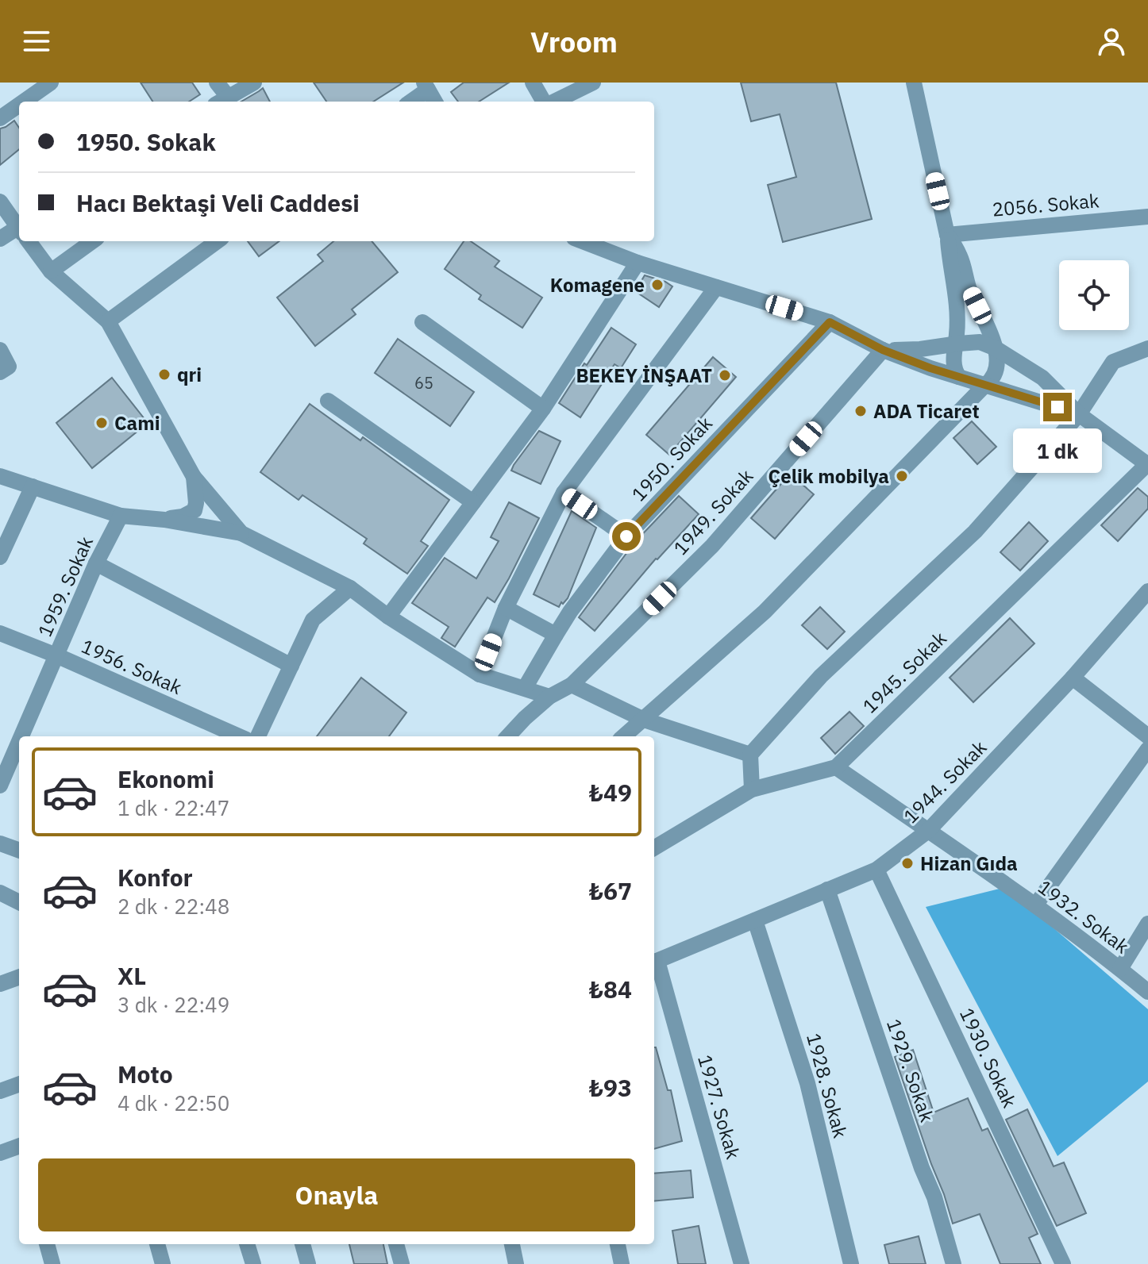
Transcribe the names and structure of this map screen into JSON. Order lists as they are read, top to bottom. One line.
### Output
{"streets":{"street":["2056. Sokak","1950. Sokak","1949. Sokak","1959. Sokak","1956. Sokak","1945. Sokak","1944. Sokak","1932. Sokak","1930. Sokak","1929. Sokak","1928. Sokak","1927. Sokak"]},"crossings":[["1959. Sokak","1956. Sokak"],["1945. Sokak","1932. Sokak"],["1944. Sokak","1932. Sokak"],["1944. Sokak","1930. Sokak"],["1944. Sokak","1929. Sokak"],["1944. Sokak","1928. Sokak"],["1944. Sokak","1927. Sokak"]],"places":["Komagene","qri","BEKEY İNŞAAT","ADA Ticaret","Cami","Çelik mobilya","Hizan Gıda"],"house_numbers":["65"],"page":{"header":"Vroom","banner":["1950. Sokak","Hacı Bektaşi Veli Caddesi"],"bubble":"1 dk","list":[{"name":"Ekonomi","note":"1 dk · 22:47","value":"₺49"},{"name":"Konfor","note":"2 dk · 22:48","value":"₺67"},{"name":"XL","note":"3 dk · 22:49","value":"₺84"},{"name":"Moto","note":"4 dk · 22:50","value":"₺93"}],"buttons":"Onayla"}}
